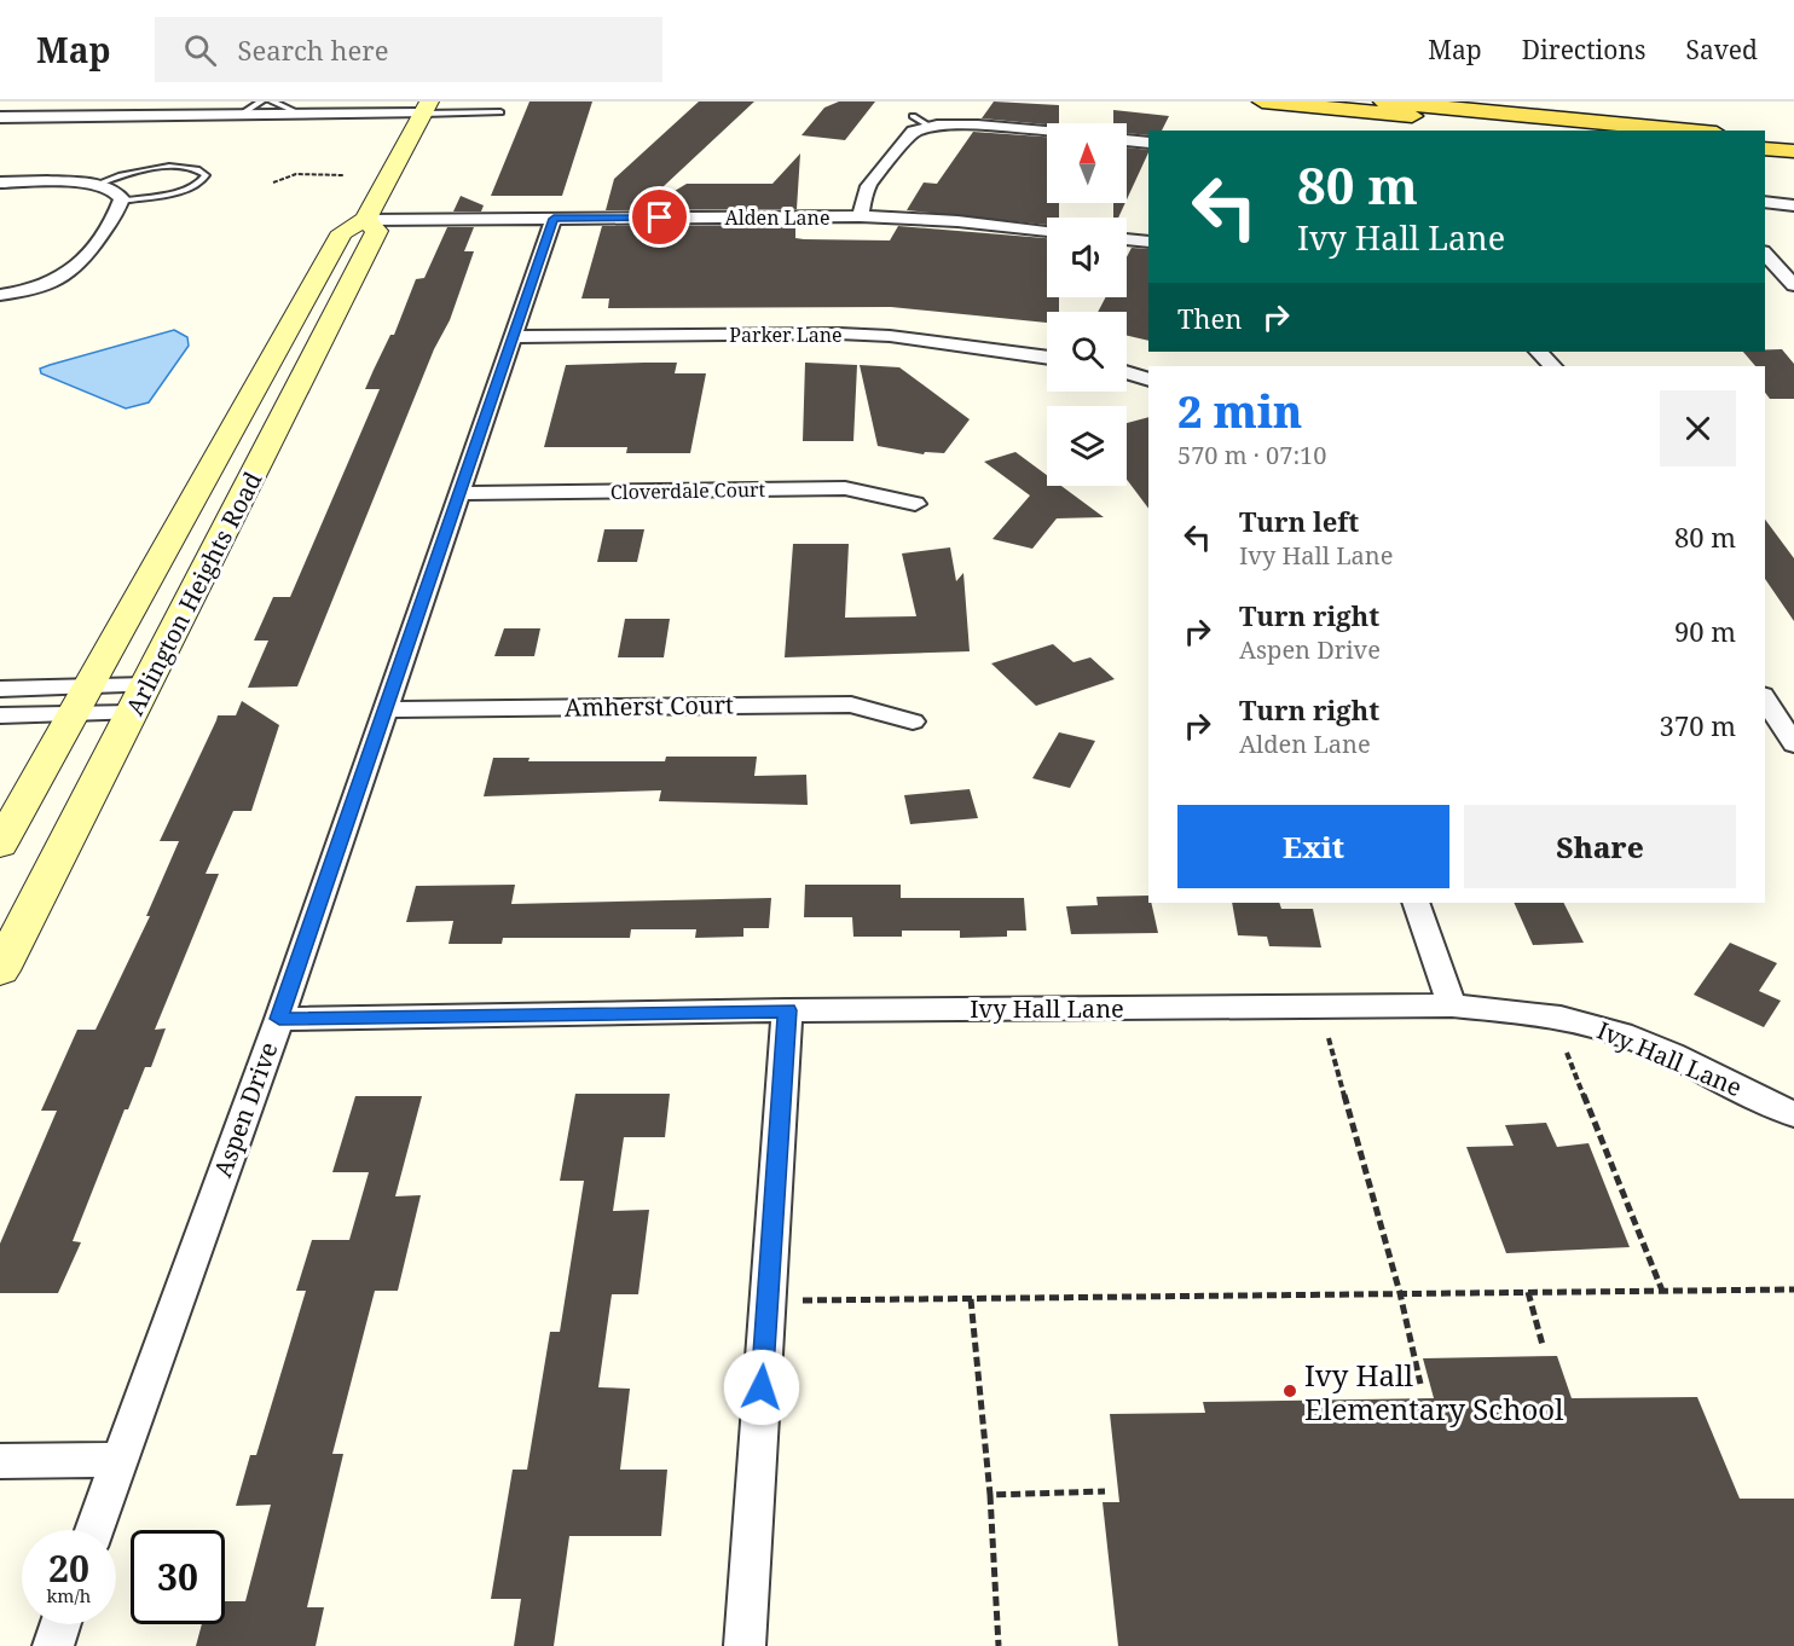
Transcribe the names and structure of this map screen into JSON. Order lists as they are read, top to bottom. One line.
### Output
{"streets":{"main road":["Arlington Heights Road"],"street":["Alden Lane","Parker Lane","Cloverdale Court","Amherst Court","Ivy Hall Lane","Aspen Drive"]},"crossings":[["Alden Lane","Arlington Heights Road"],["Alden Lane","Aspen Drive"],["Parker Lane","Aspen Drive"],["Cloverdale Court","Aspen Drive"],["Amherst Court","Aspen Drive"],["Ivy Hall Lane","Aspen Drive"]],"places":["Ivy Hall Elementary School"],"north":"top","page":{"header":"Map","search":"Search here","nav":["Map","Directions","Saved"],"turn":["80 m","Ivy Hall Lane"],"then":"Then","heading":["2 min","570 m · 07:10"],"list":[{"name":"Turn left","note":"Ivy Hall Lane","value":"80 m"},{"name":"Turn right","note":"Aspen Drive","value":"90 m"},{"name":"Turn right","note":"Alden Lane","value":"370 m"}],"buttons":["Exit","Share"],"speed":"20 km/h","limit":"30"}}
